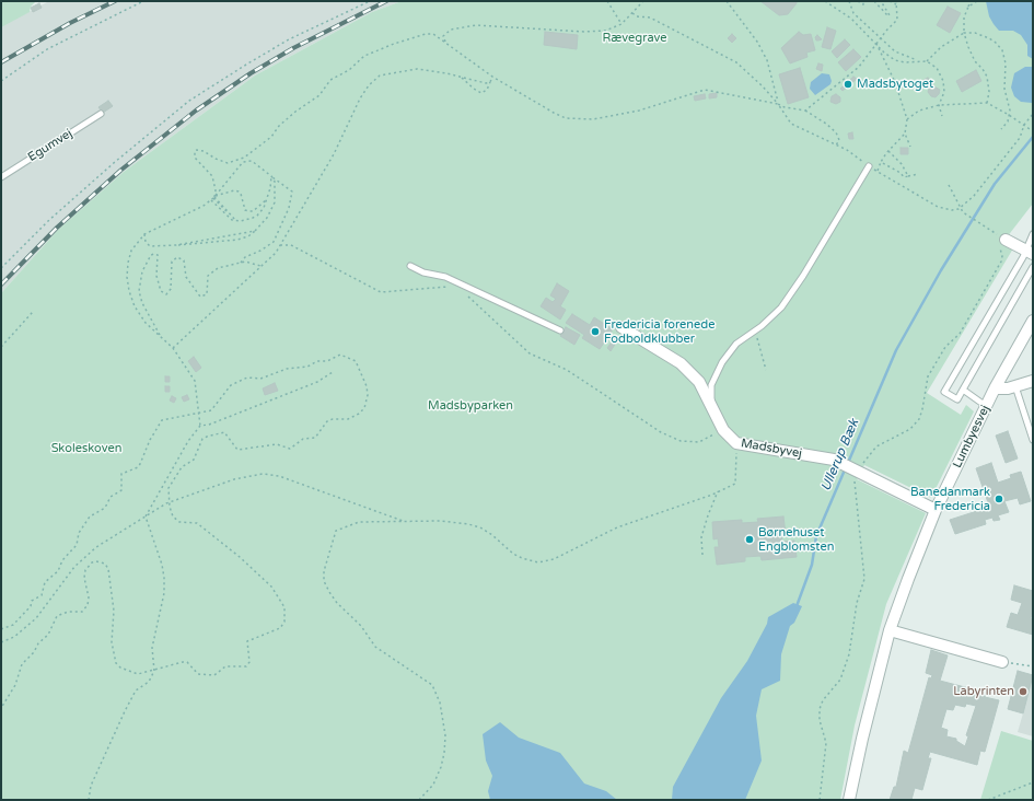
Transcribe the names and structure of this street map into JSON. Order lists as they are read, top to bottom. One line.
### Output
{"streets":{"street":["Lumbyesvej","Madsbyvej"],"lane":["Egumvej"]},"crossings":[["Lumbyesvej","Madsbyvej"]],"water":["Ullerup Bæk"],"parks":["Rævegrave","Madsbyparken","Skoleskoven"],"places":["Madsbytoget","Fredericia forenede Fodboldklubber","Banedanmark Fredericia","Børnehuset Engblomsten","Labyrinten"]}
